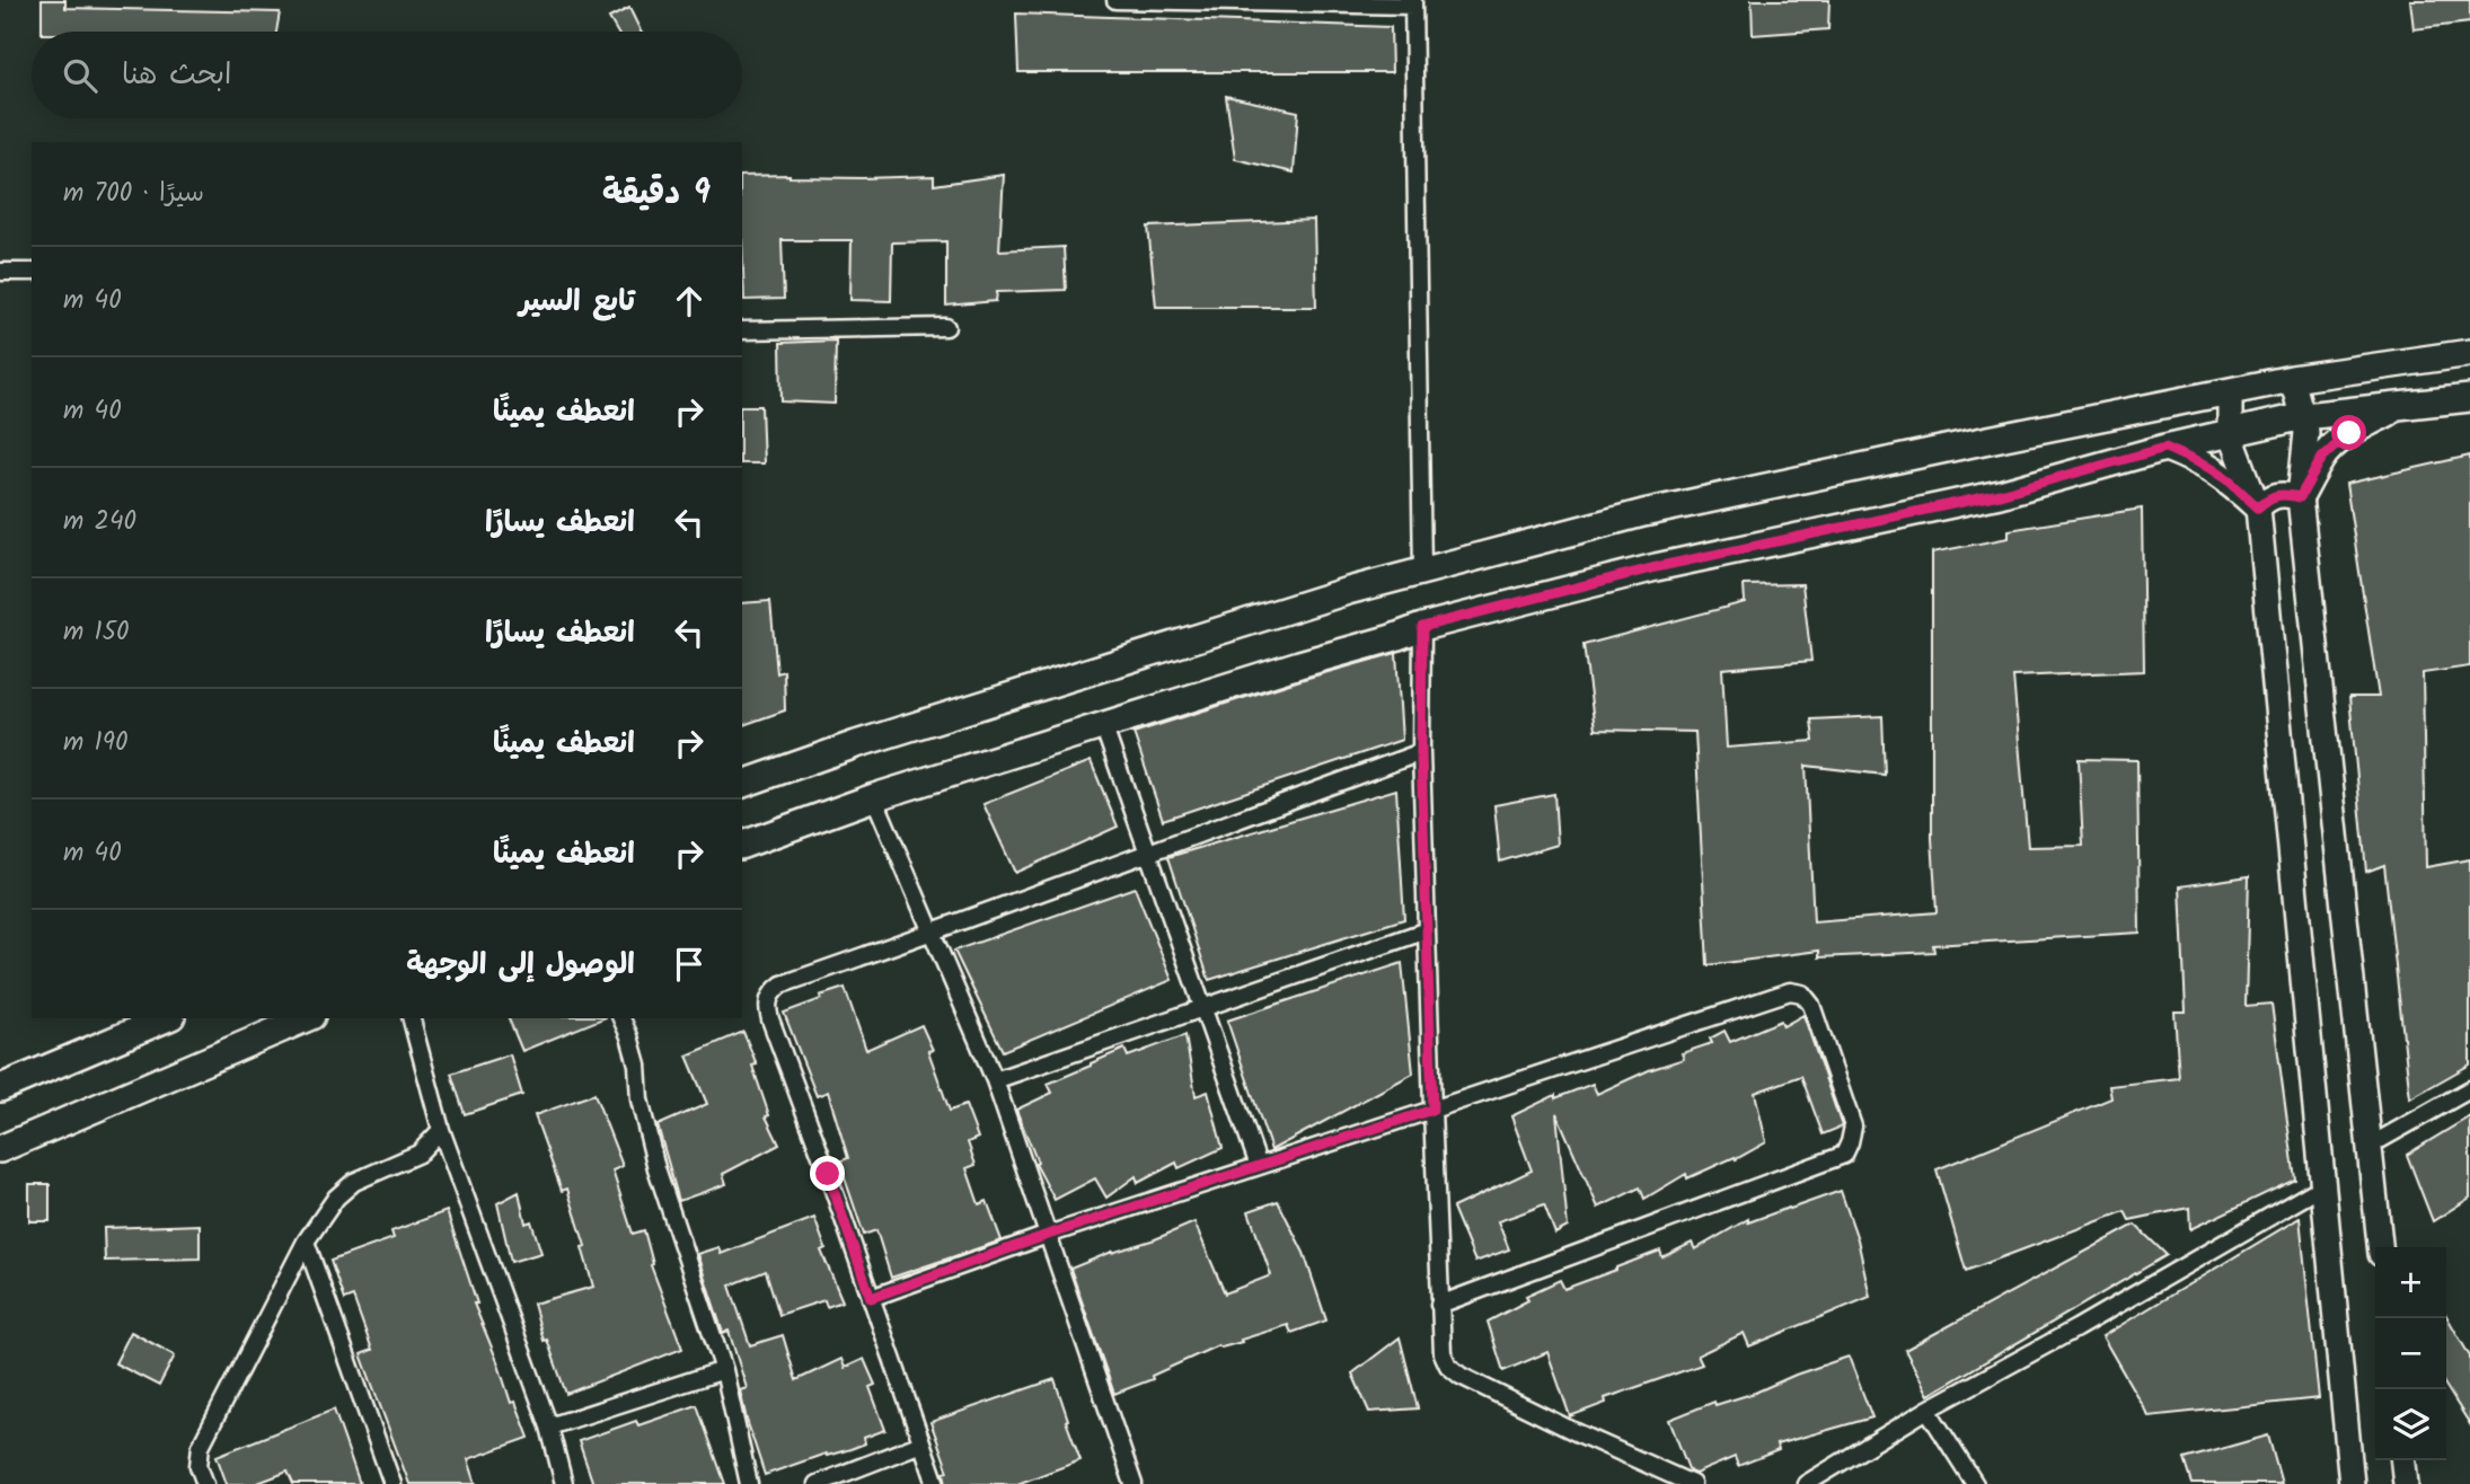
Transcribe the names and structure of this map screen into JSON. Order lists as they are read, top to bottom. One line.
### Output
{"page":{"search":"ابحث هنا","heading":["9 دقيقة","سيرًا · 700 m"],"list":[["تابع السير","40 m"],["انعطف يمينًا","40 m"],["انعطف يسارًا","240 m"],["انعطف يسارًا","150 m"],["انعطف يمينًا","190 m"],["انعطف يمينًا","40 m"],"الوصول إلى الوجهة"],"map_buttons":["+","−"]}}
